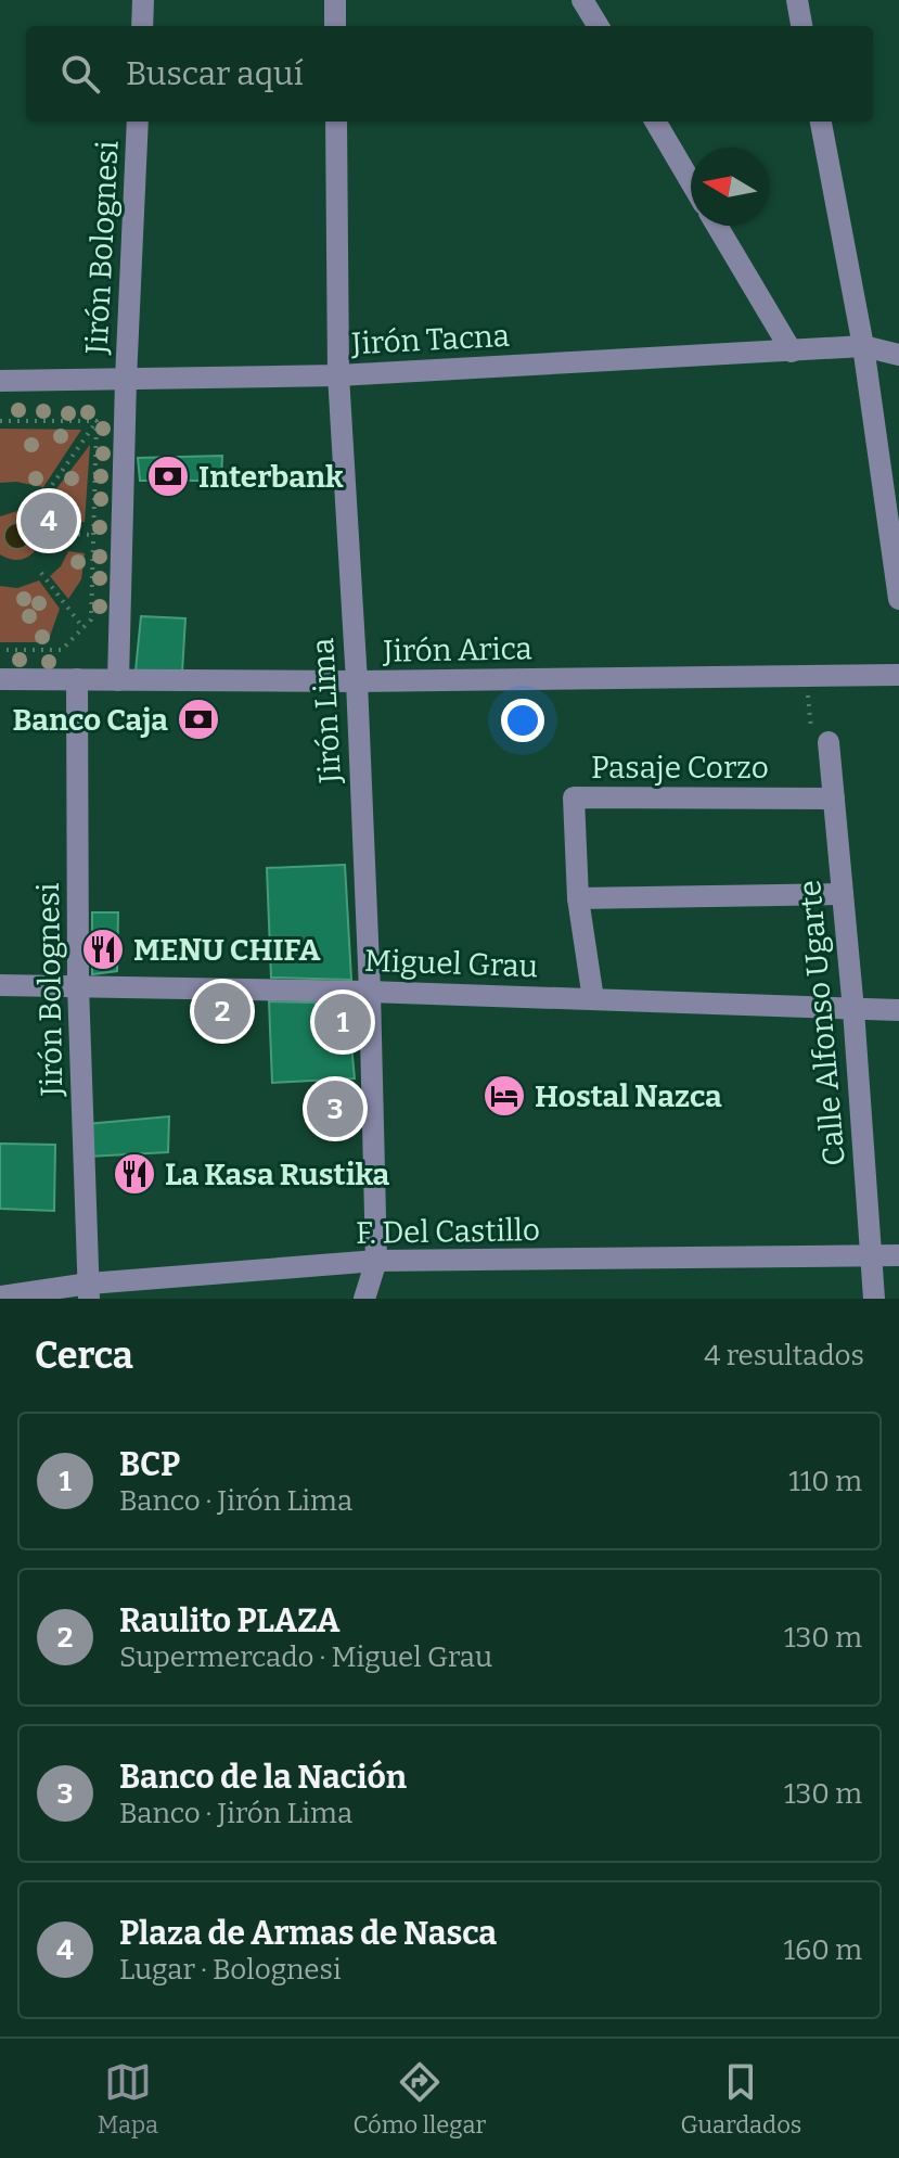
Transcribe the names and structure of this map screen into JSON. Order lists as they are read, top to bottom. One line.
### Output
{"streets":{"street":["Jirón Bolognesi","Jirón Tacna","Jirón Arica","Jirón Lima","Pasaje Corzo","Miguel Grau","Calle Alfonso Ugarte","F. Del Castillo"]},"crossings":[["Jirón Bolognesi","Jirón Tacna"],["Jirón Bolognesi","Jirón Arica"],["Jirón Bolognesi","Miguel Grau"],["Jirón Bolognesi","F. Del Castillo"],["Jirón Tacna","Jirón Lima"],["Jirón Arica","Jirón Lima"],["Jirón Lima","Miguel Grau"],["Jirón Lima","F. Del Castillo"],["Pasaje Corzo","Miguel Grau"],["Pasaje Corzo","Calle Alfonso Ugarte"],["Miguel Grau","Calle Alfonso Ugarte"],["Calle Alfonso Ugarte","F. Del Castillo"]],"places":{"bank":["Interbank","Banco Caja"],"restaurant":["MENU CHIFA","La Kasa Rustika"],"hotel":["Hostal Nazca"]},"north":"left","page":{"search":"Buscar aquí","pins":["4","2","1","3"],"heading":["Cerca","4 resultados"],"list":[{"mark":"1","name":"BCP","note":"Banco · Jirón Lima","value":"110 m"},{"mark":"2","name":"Raulito PLAZA","note":"Supermercado · Miguel Grau","value":"130 m"},{"mark":"3","name":"Banco de la Nación","note":"Banco · Jirón Lima","value":"130 m"},{"mark":"4","name":"Plaza de Armas de Nasca","note":"Lugar · Bolognesi","value":"160 m"}],"nav":["Mapa","Cómo llegar","Guardados"]}}
